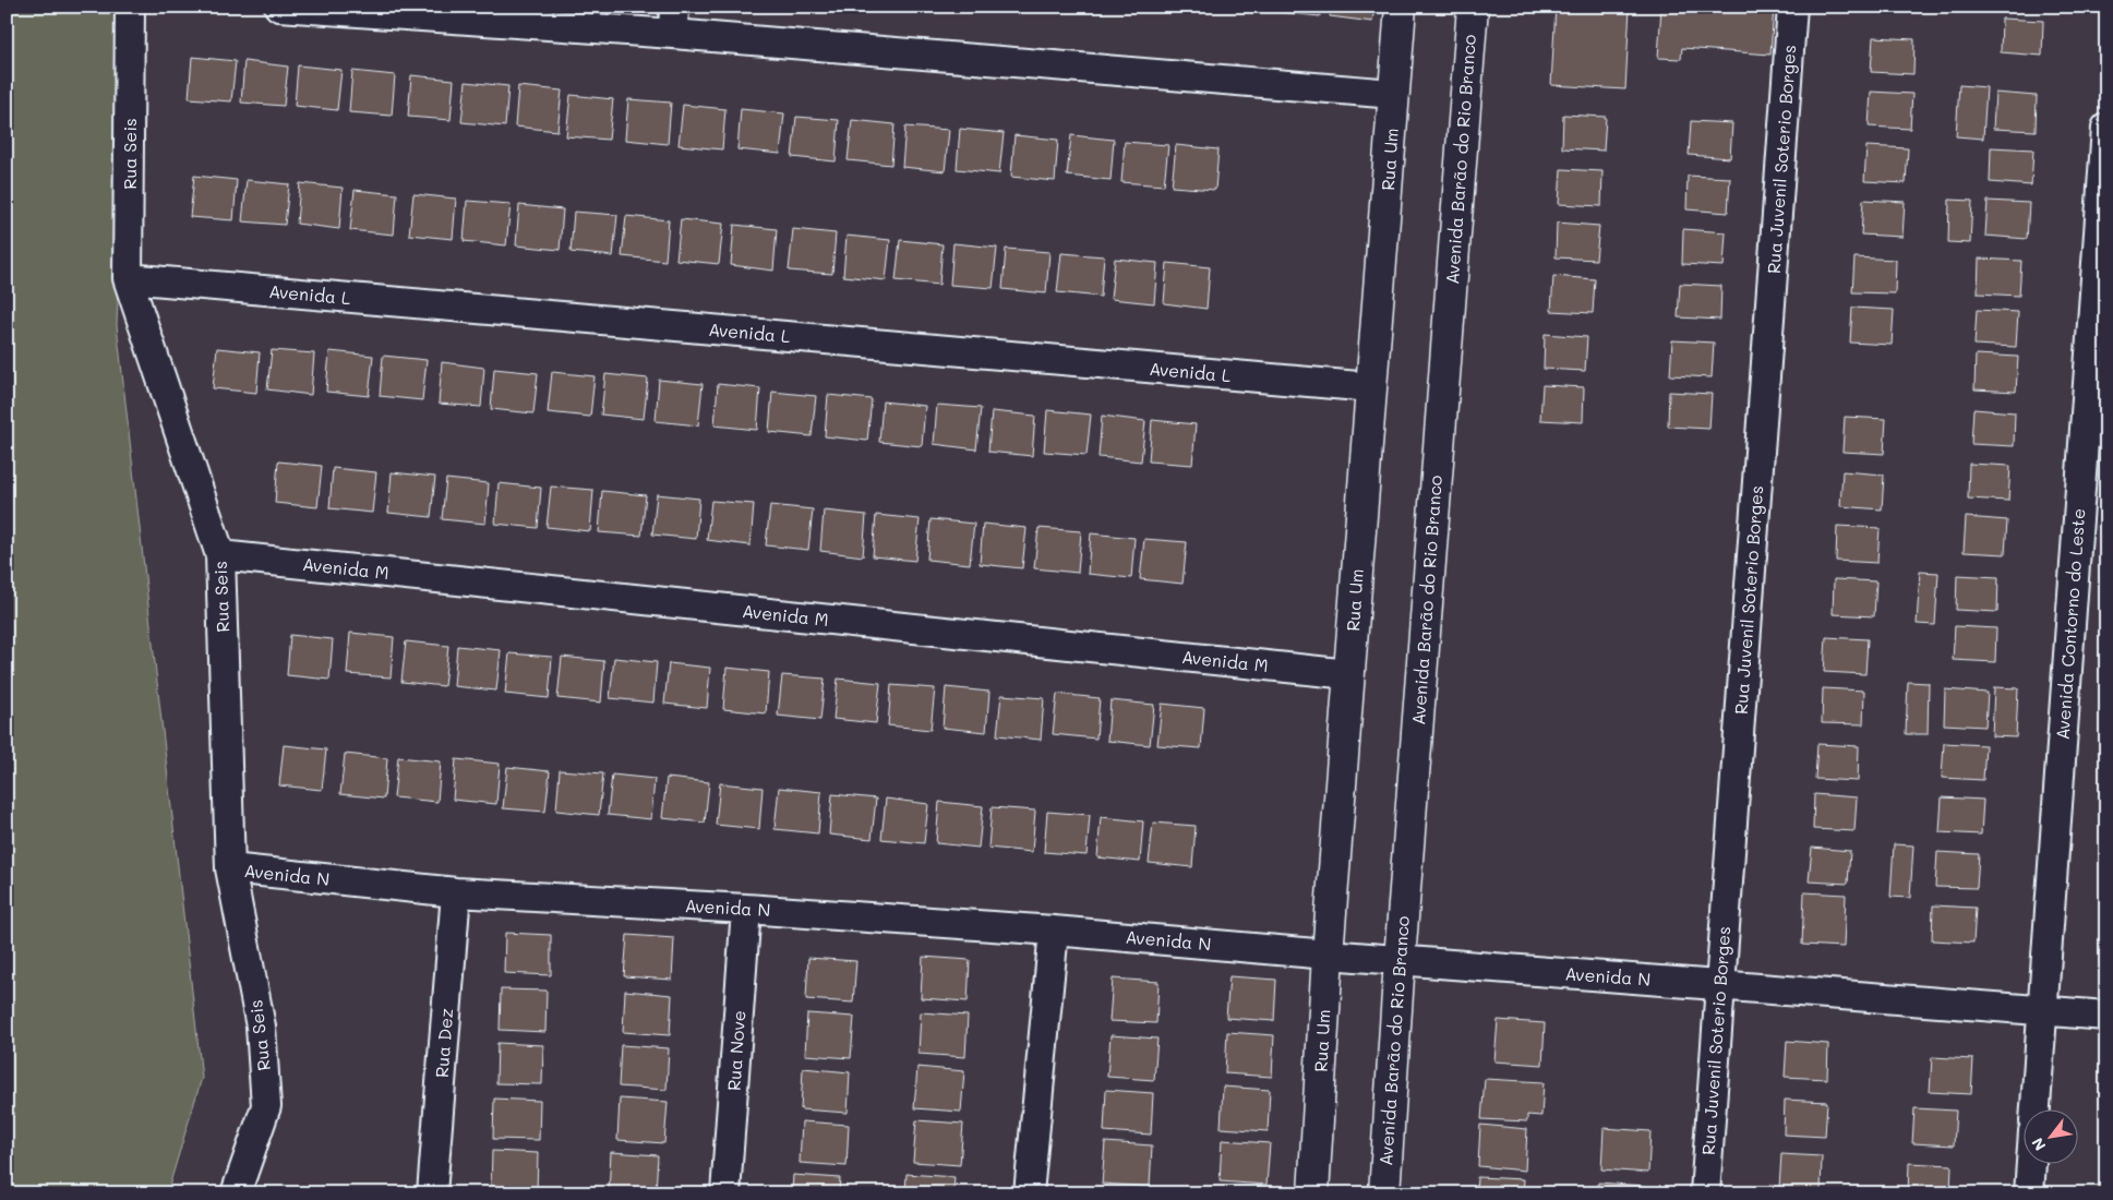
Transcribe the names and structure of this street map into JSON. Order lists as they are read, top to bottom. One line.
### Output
{"streets":{"street":["Rua Seis","Rua Um","Avenida Barão do Rio Branco","Rua Juvenil Soterio Borges","Avenida L","Avenida M","Avenida Contorno do Leste","Avenida N","Rua Dez","Rua Nove"]},"crossings":[["Rua Seis","Avenida L"],["Rua Seis","Avenida M"],["Rua Seis","Avenida N"],["Rua Um","Avenida L"],["Rua Um","Avenida M"],["Rua Um","Avenida N"],["Avenida Barão do Rio Branco","Avenida N"],["Rua Juvenil Soterio Borges","Avenida N"],["Avenida Contorno do Leste","Avenida N"],["Avenida N","Rua Dez"],["Avenida N","Rua Nove"]],"north":"bottom left"}
